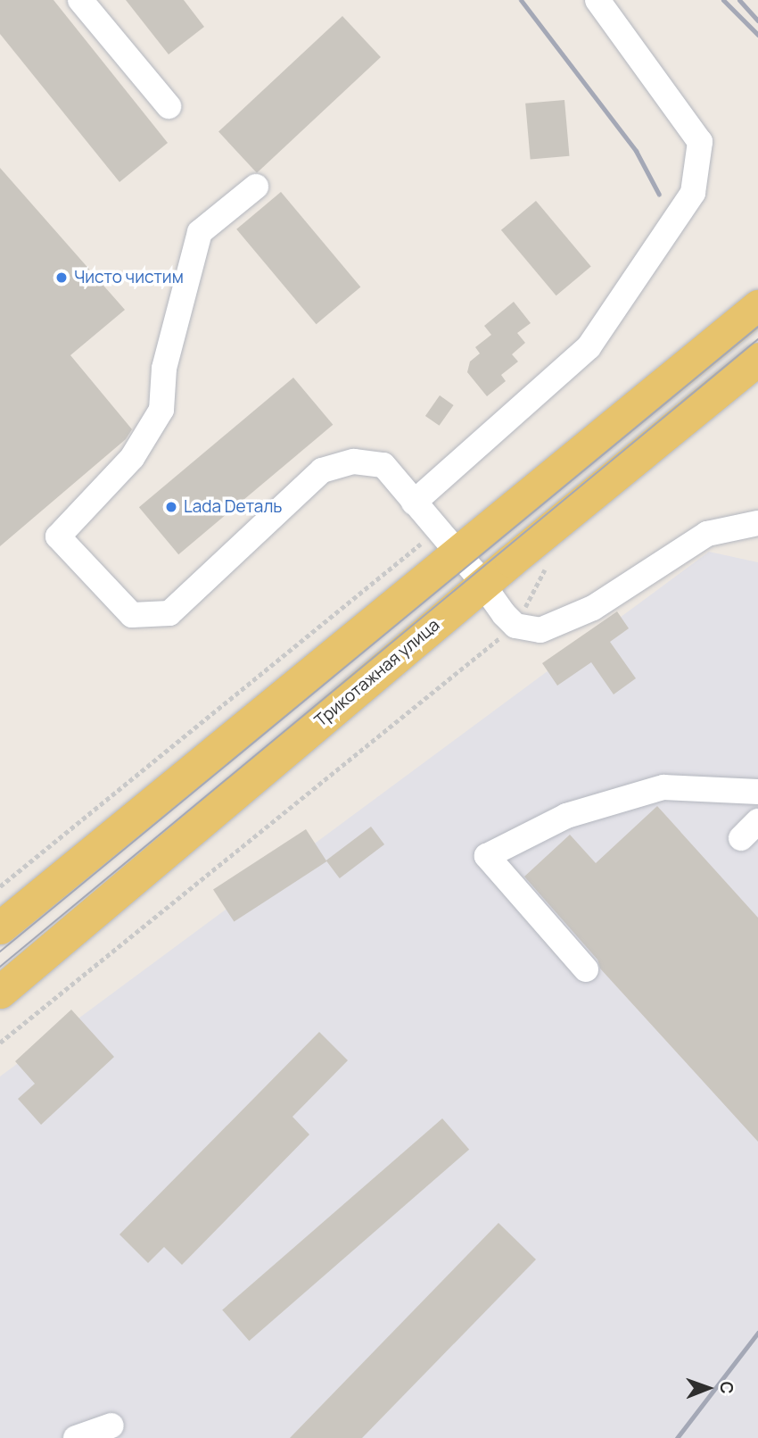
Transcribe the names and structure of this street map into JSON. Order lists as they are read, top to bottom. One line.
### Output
{"streets":{"main road":["Трикотажная улица"]},"places":["Чисто чистим","Lada Dеталь"],"north":"right"}
